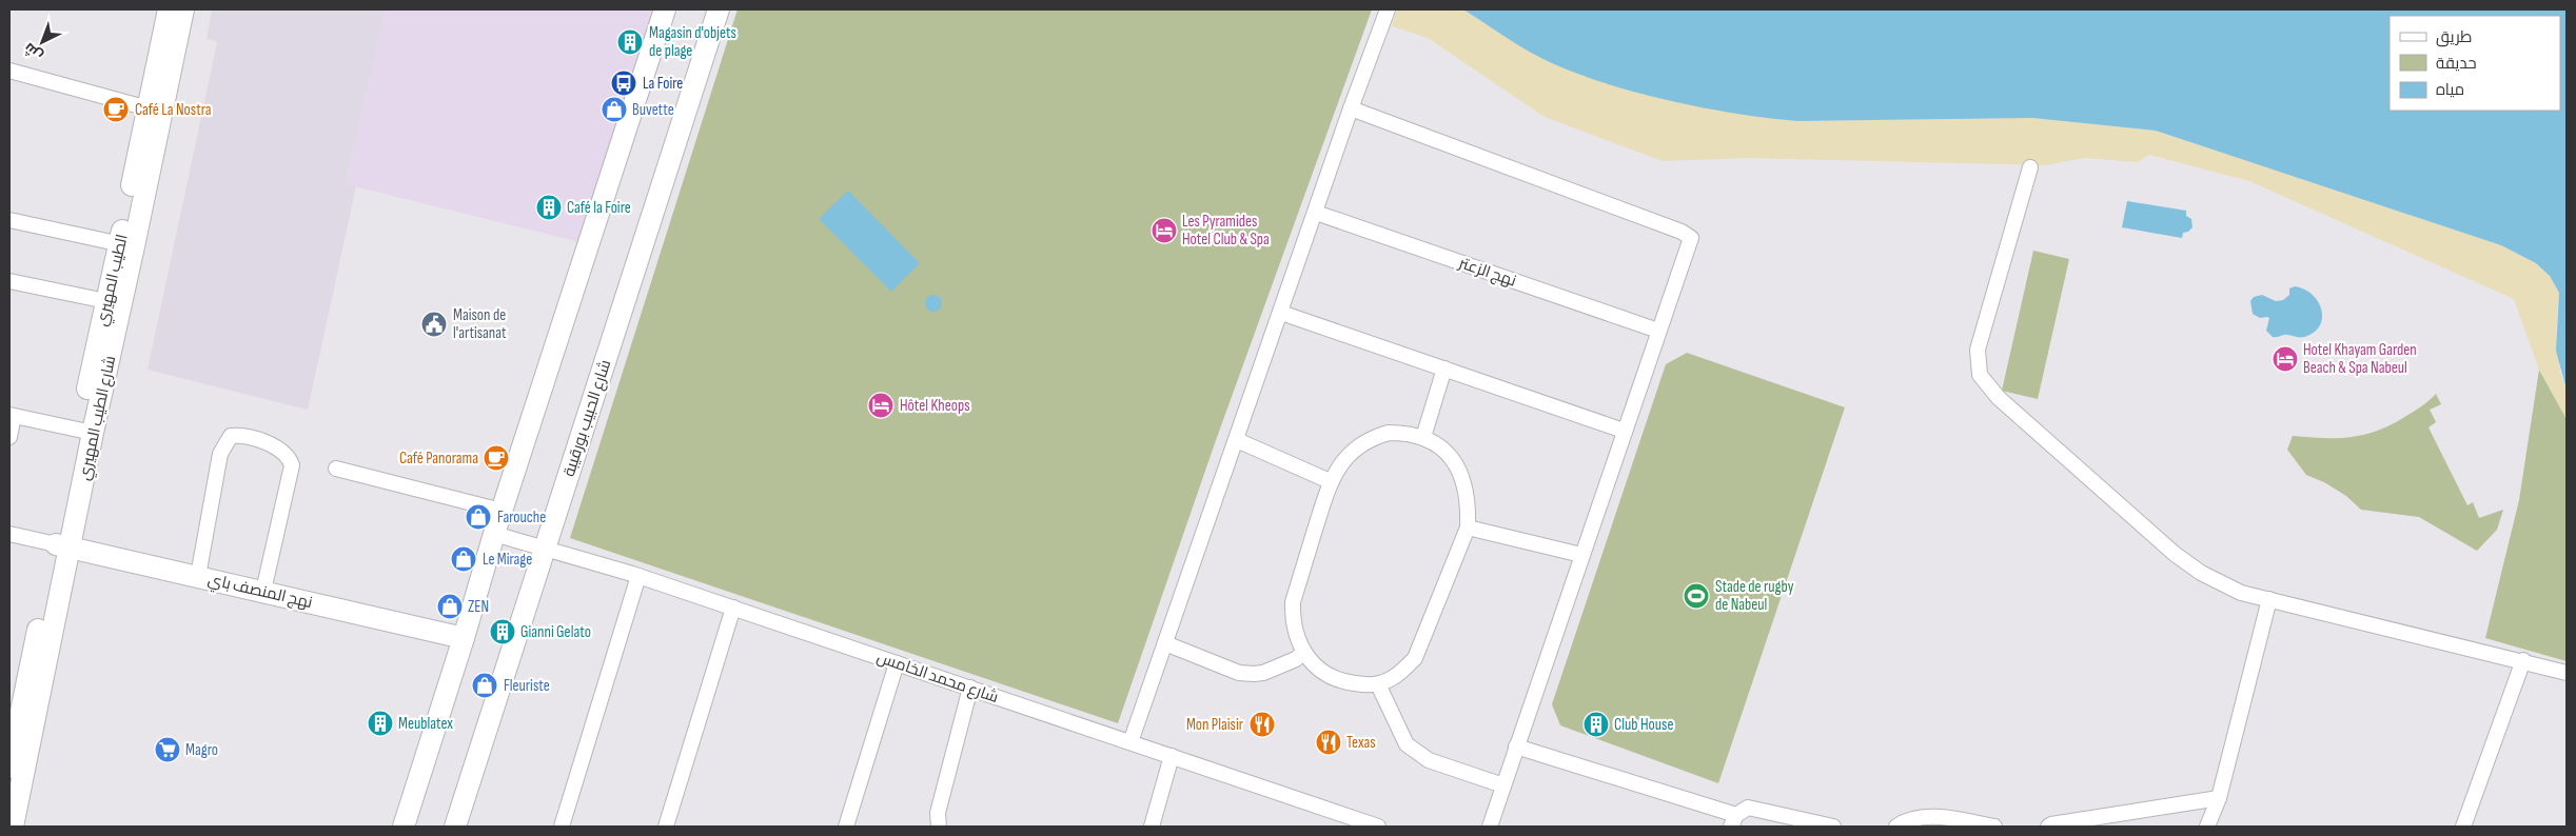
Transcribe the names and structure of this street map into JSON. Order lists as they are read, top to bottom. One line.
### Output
{"streets":{"street":["نهج الزعتر","الطيب المهيري","شارع الطيب المهيري","شارع الحبيب بورقيبة","نهج المنصف باي","شارع محمد الخامس"]},"crossings":[["الطيب المهيري","شارع الطيب المهيري"],["شارع الطيب المهيري","نهج المنصف باي"],["شارع الحبيب بورقيبة","شارع محمد الخامس"]],"places":{"building":["Magasin d'objets de plage","Café la Foire","Gianni Gelato","Meublatex","Club House"],"bus stop":["La Foire"],"cafe":["Café La Nostra","Café Panorama"],"shop":["Buvette","Farouche","Le Mirage","ZEN","Fleuriste"],"hotel":["Les Pyramides Hotel Club & Spa","Hotel Khayam Garden Beach & Spa Nabeul","Hôtel Kheops"],"public building":["Maison de l'artisanat"],"sports":["Stade de rugby de Nabeul"],"restaurant":["Mon Plaisir","Texas"],"supermarket":["Magro"]},"legend":["طريق","حديقة","مياه"],"north":"bottom left"}
